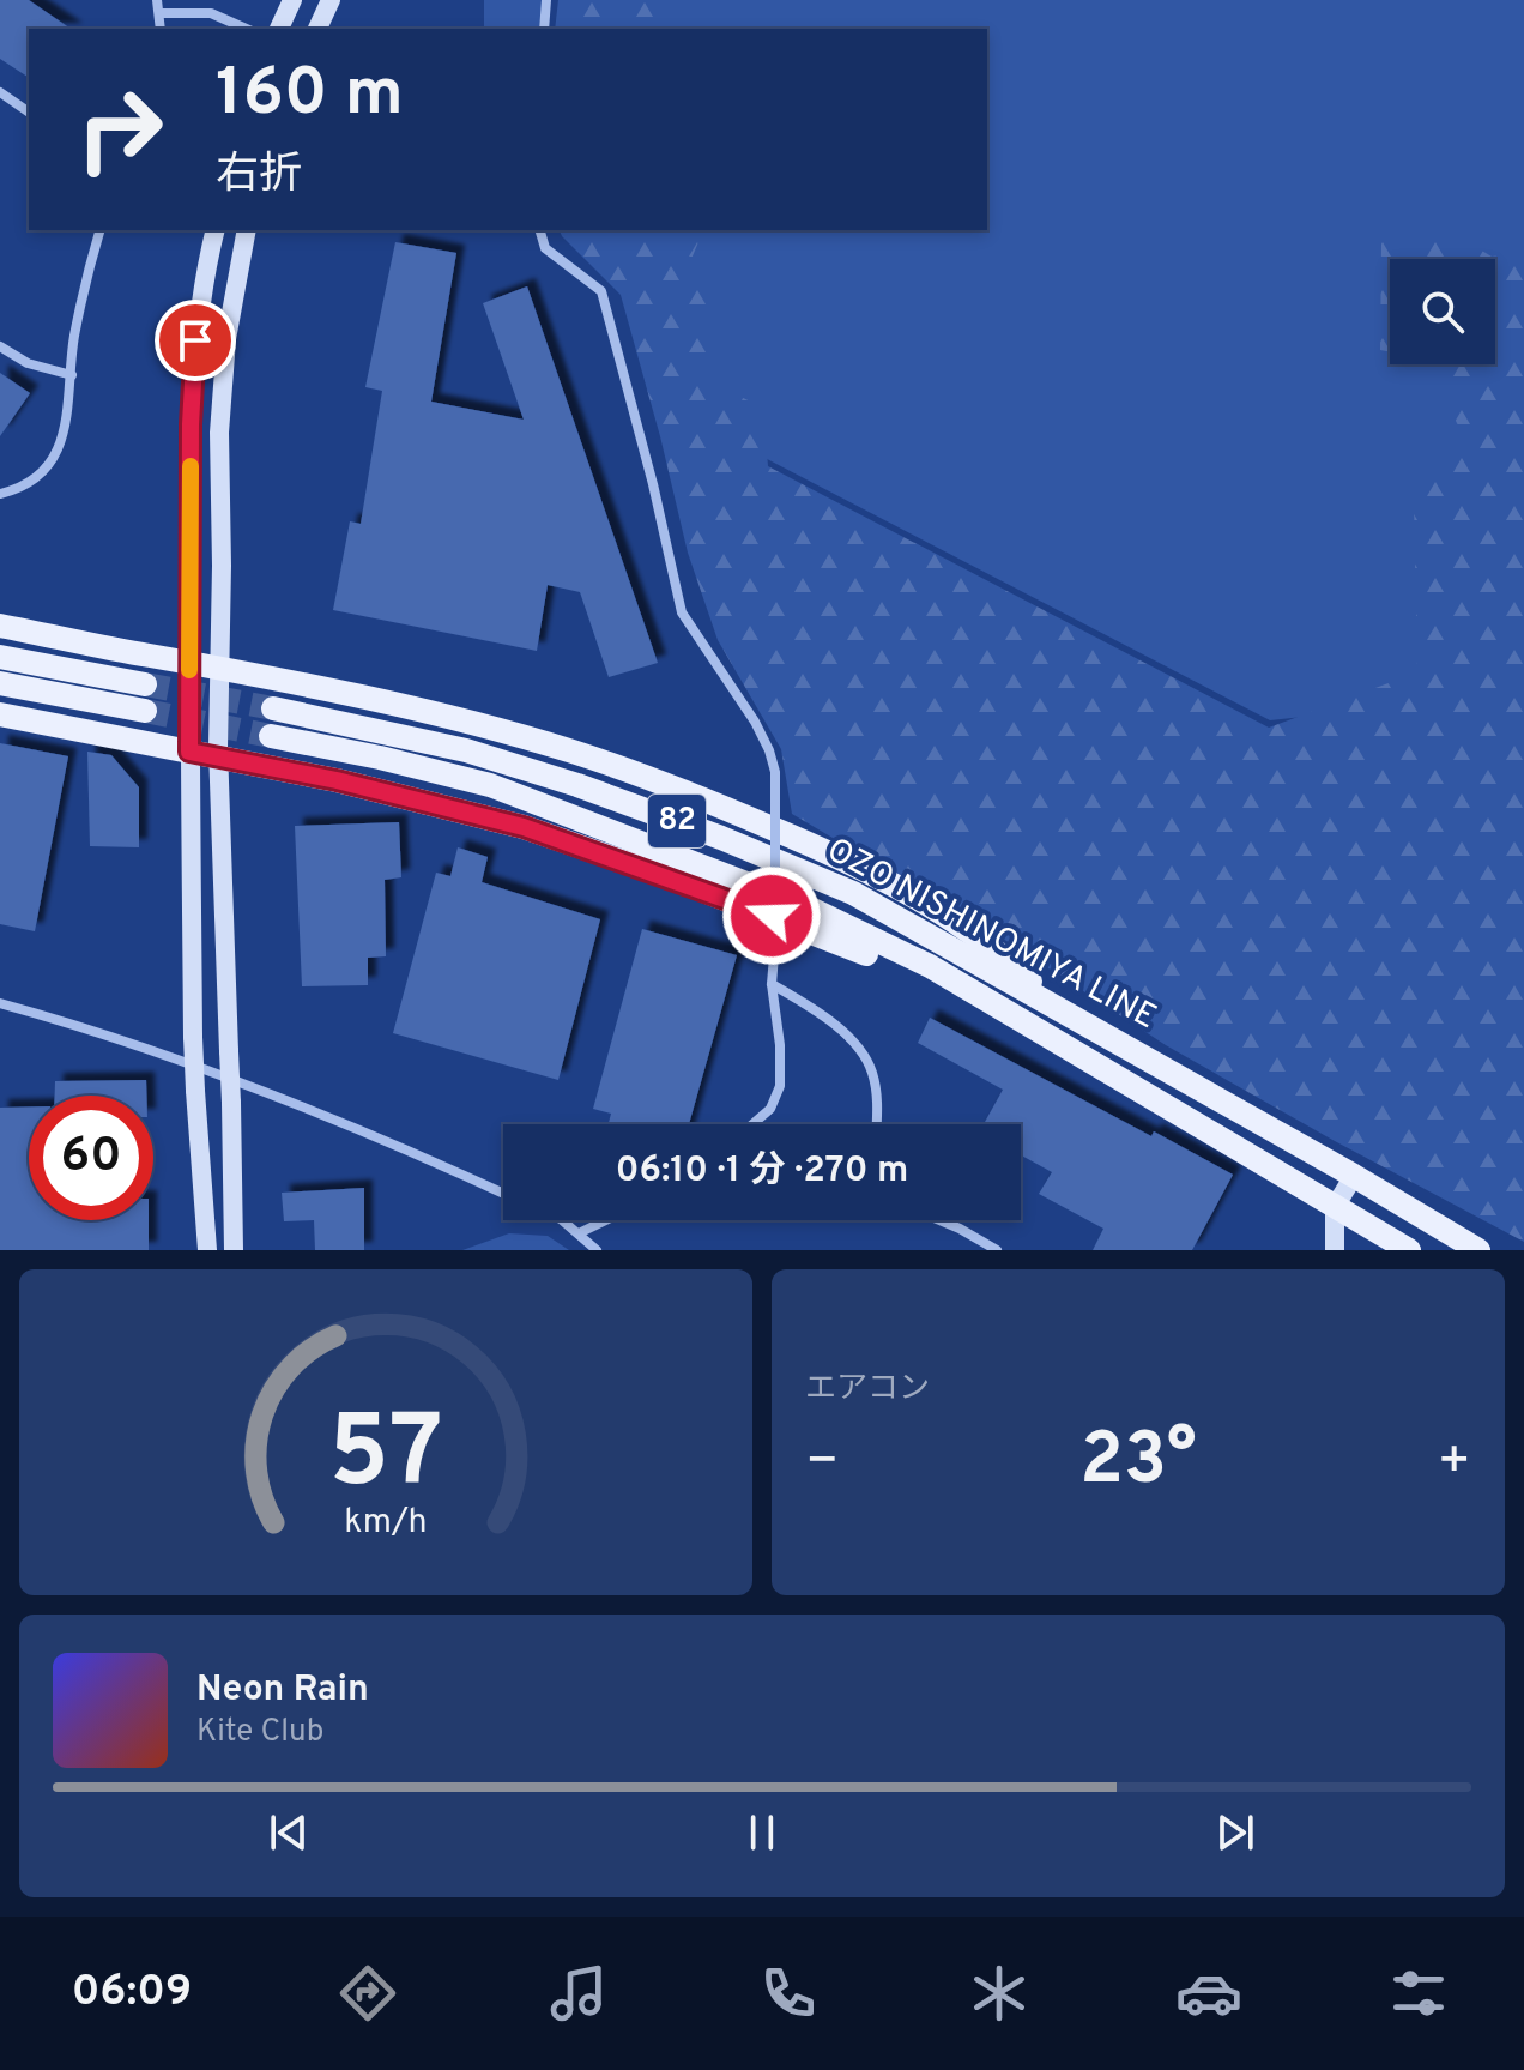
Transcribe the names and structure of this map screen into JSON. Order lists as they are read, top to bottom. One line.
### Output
{"streets":{"main road":["82","OZO NISHINOMIYA LINE"]},"page":{"turn":["160 m","右折"],"limit":"60","trip":"06:10 · 1 分 · 270 m","tile":"エアコン","heat":["−","23°","+"],"song":["Neon Rain","Kite Club"],"tabs":"06:09","gauge":["57","km/h"]}}
